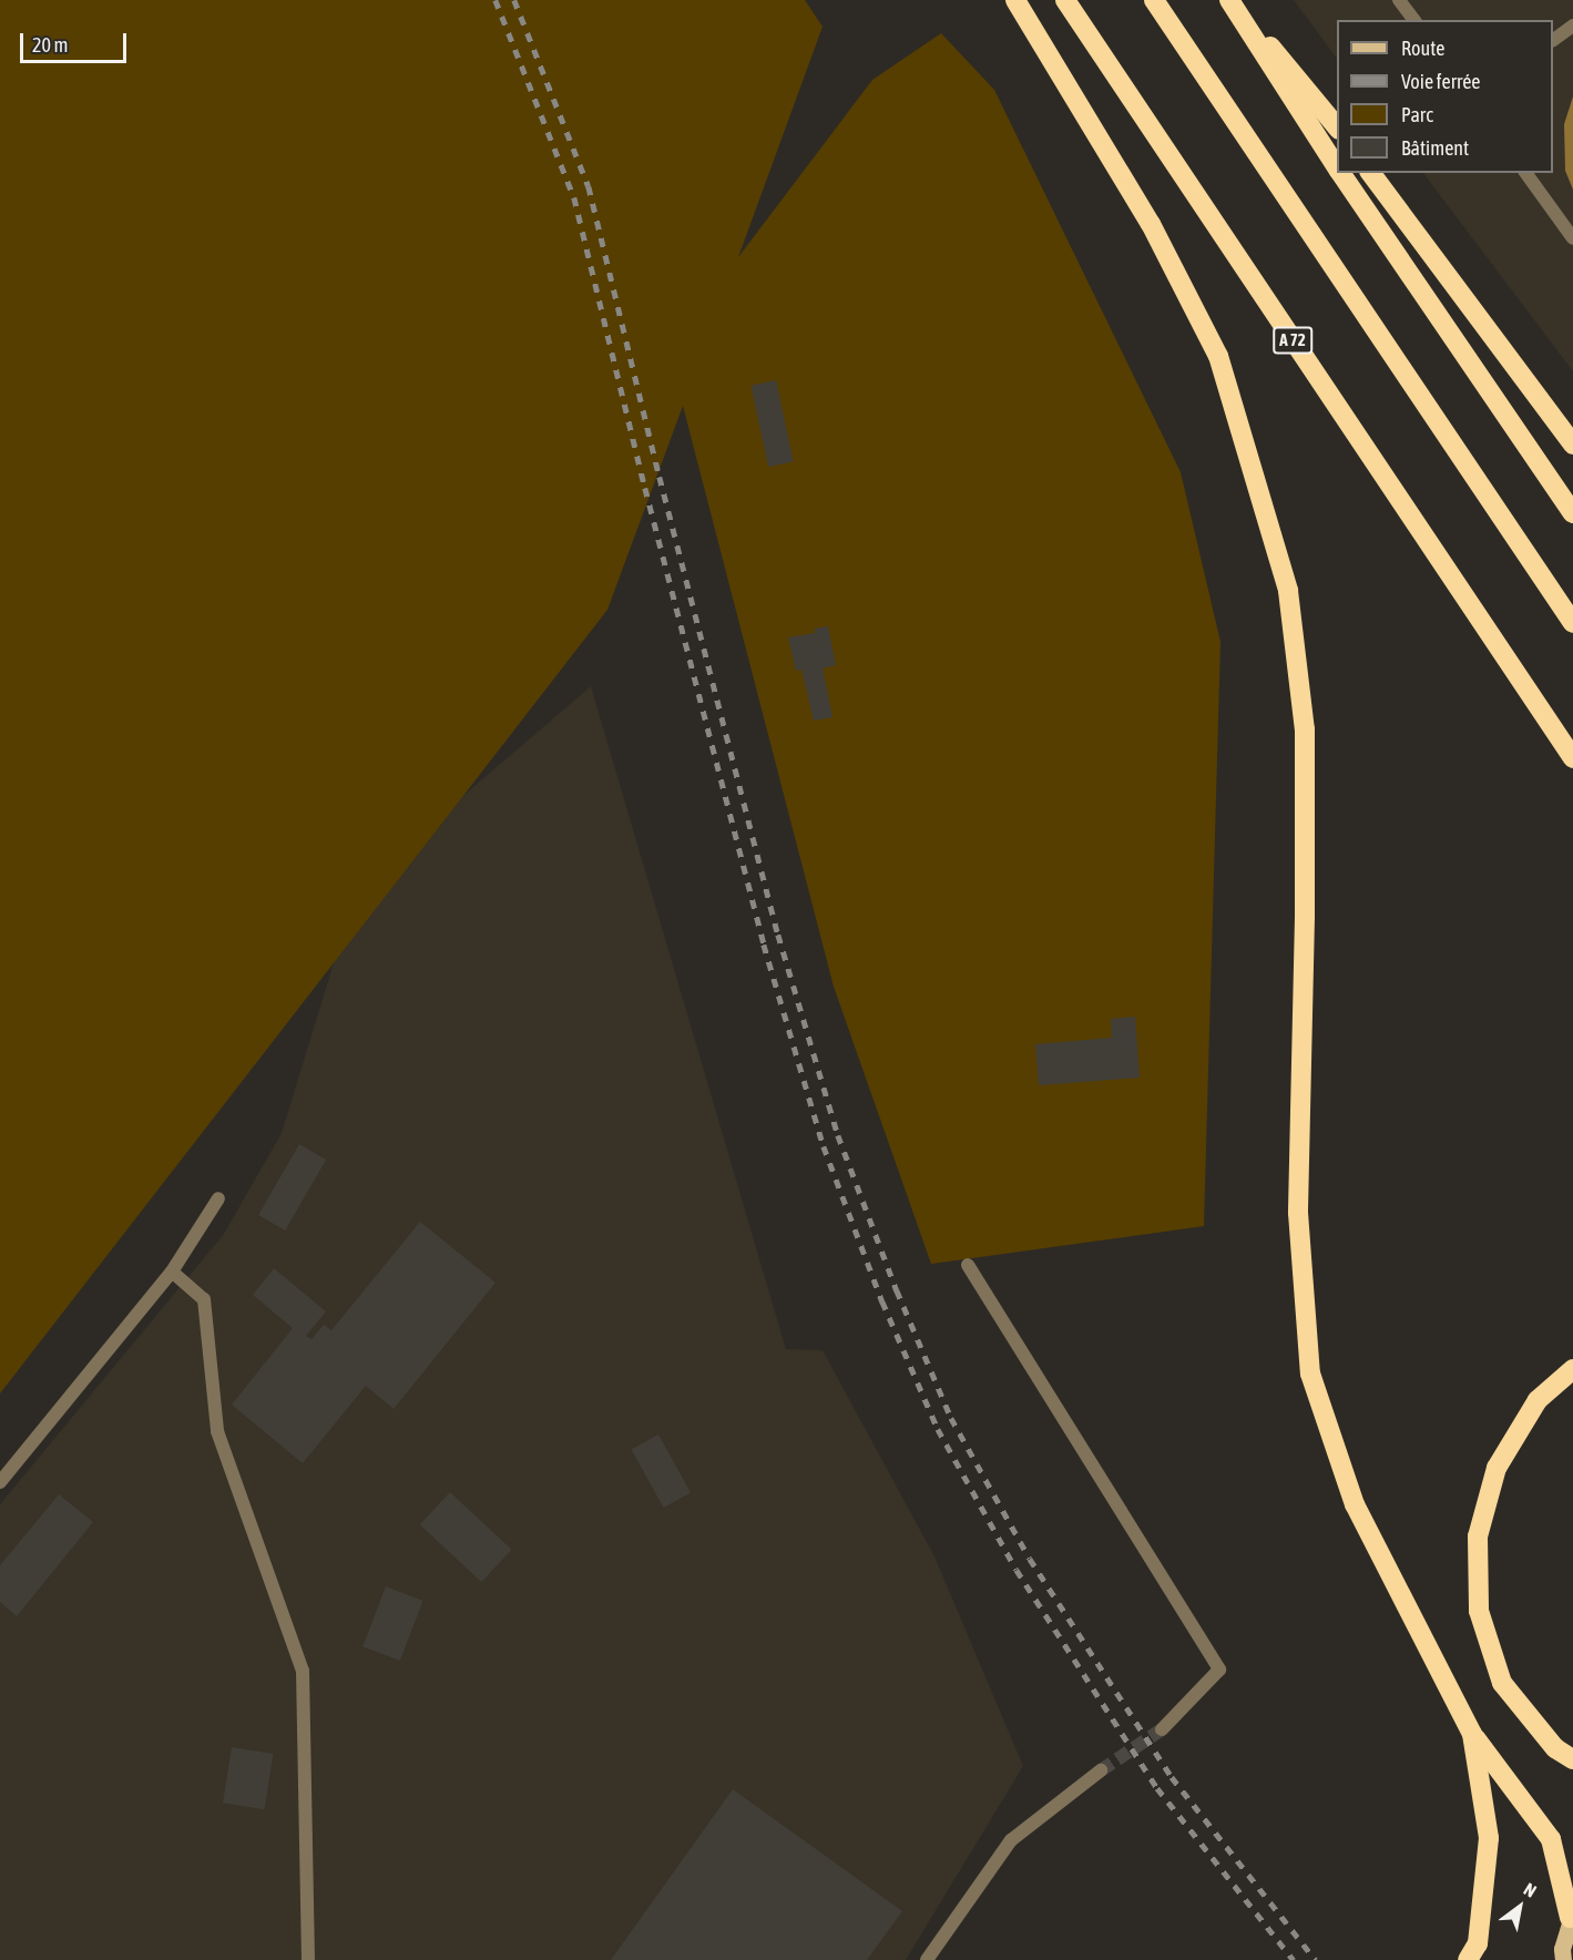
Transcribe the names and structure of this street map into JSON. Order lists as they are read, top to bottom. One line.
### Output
{"streets":{"highway":["A 72"]},"legend":["Route","Voie ferrée","Parc","Bâtiment"],"scale_bar":"20 m","north":"top right"}
